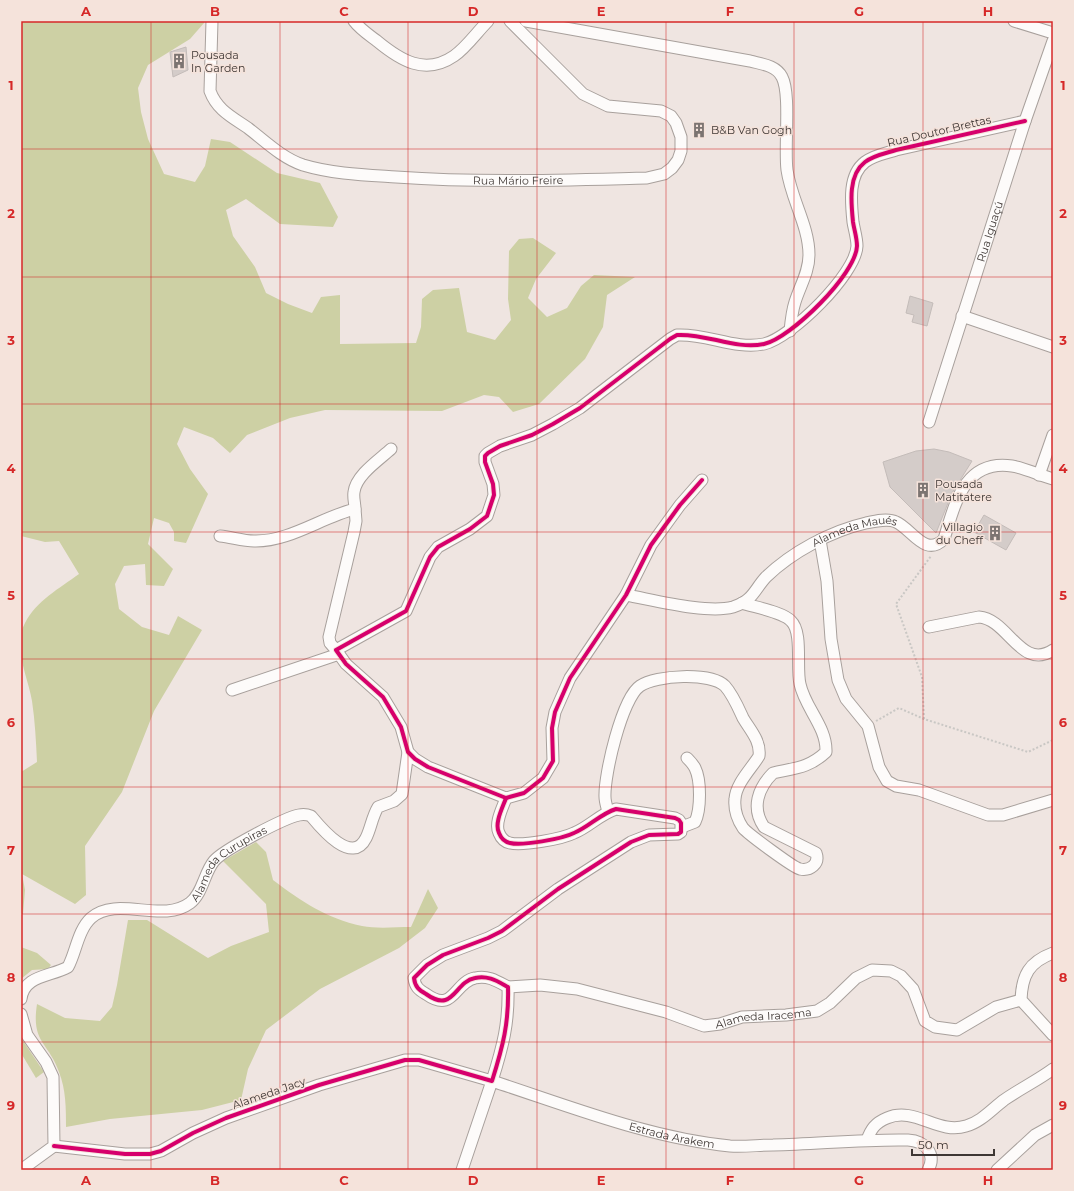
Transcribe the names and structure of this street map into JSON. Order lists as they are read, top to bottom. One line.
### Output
{"streets":{"street":["Rua Doutor Brettas","Rua Mário Freire","Rua Iguaçú","Alameda Maués","Alameda Curupiras","Alameda Iracema","Alameda Jacy","Estrada Arakem"]},"crossings":[["Rua Doutor Brettas","Rua Iguaçú"],["Alameda Jacy","Estrada Arakem"]],"places":{"building":["Pousada In Garden","B&B Van Gogh","Pousada Matitatere","Villagio du Cheff"]},"scale_bar":"50 m","grid":{"columns":["A","B","C","D","E","F","G","H"],"rows":["1","2","3","4","5","6","7","8","9"]}}
